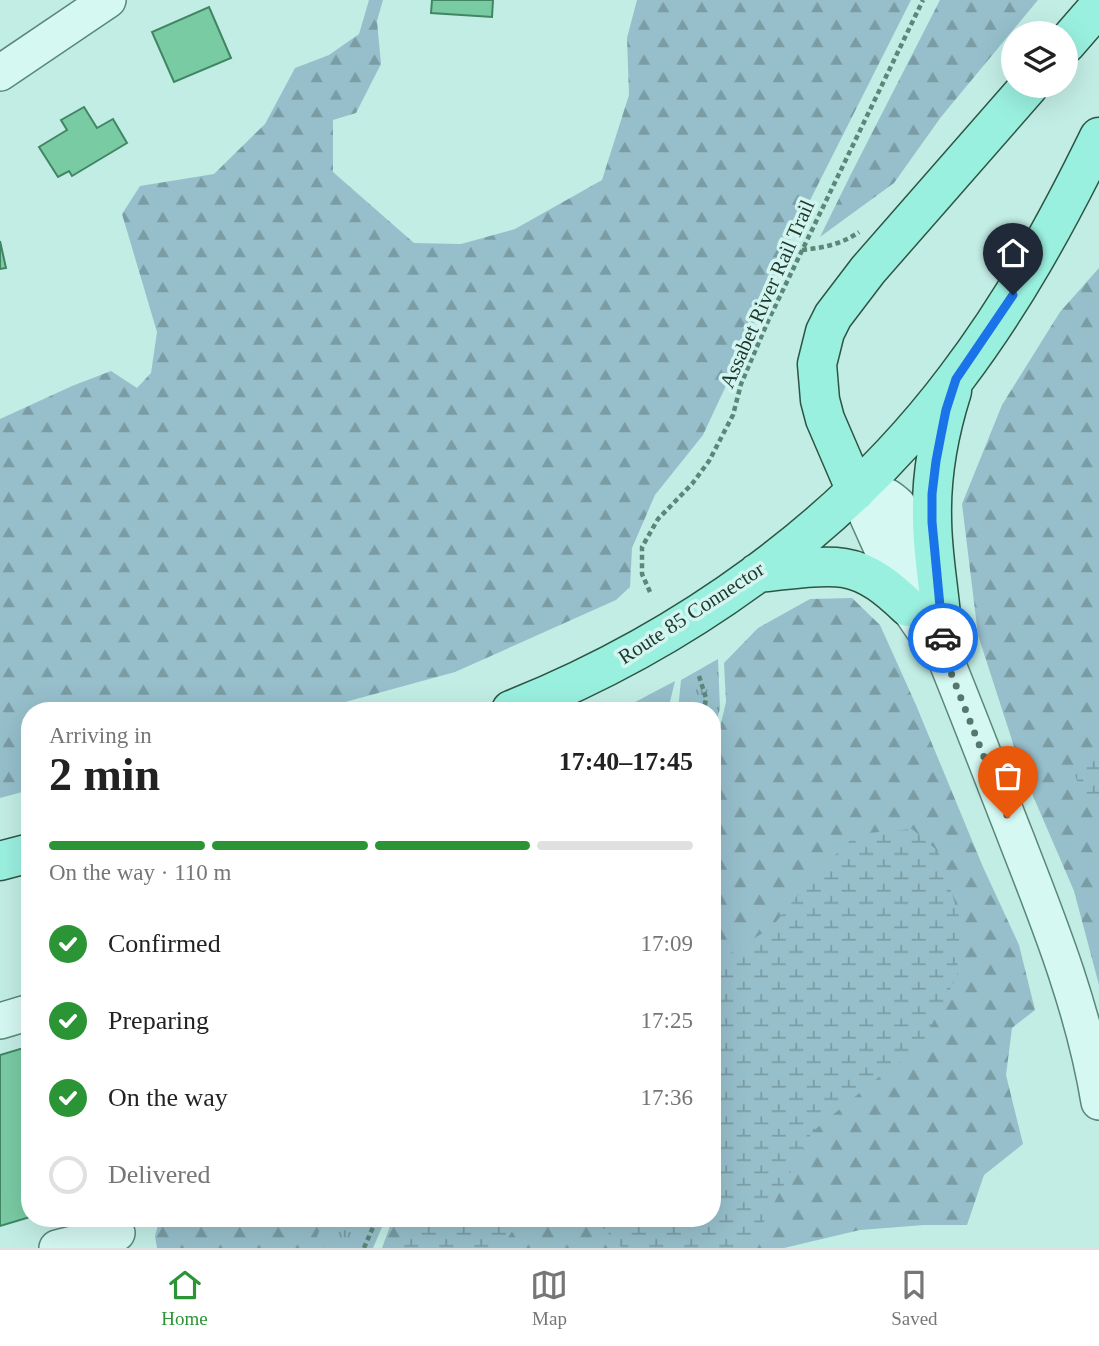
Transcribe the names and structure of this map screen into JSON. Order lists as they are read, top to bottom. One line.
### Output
{"streets":{"main road":["Route 85 Connector"],"path":["Assabet River Rail Trail"]},"page":{"heading":["2 min","Arriving in","17:40–17:45"],"bar":"On the way · 110 m","list":[["Confirmed","17:09"],["Preparing","17:25"],["On the way","17:36"],"Delivered"],"tabs":["Home","Map","Saved"]}}
